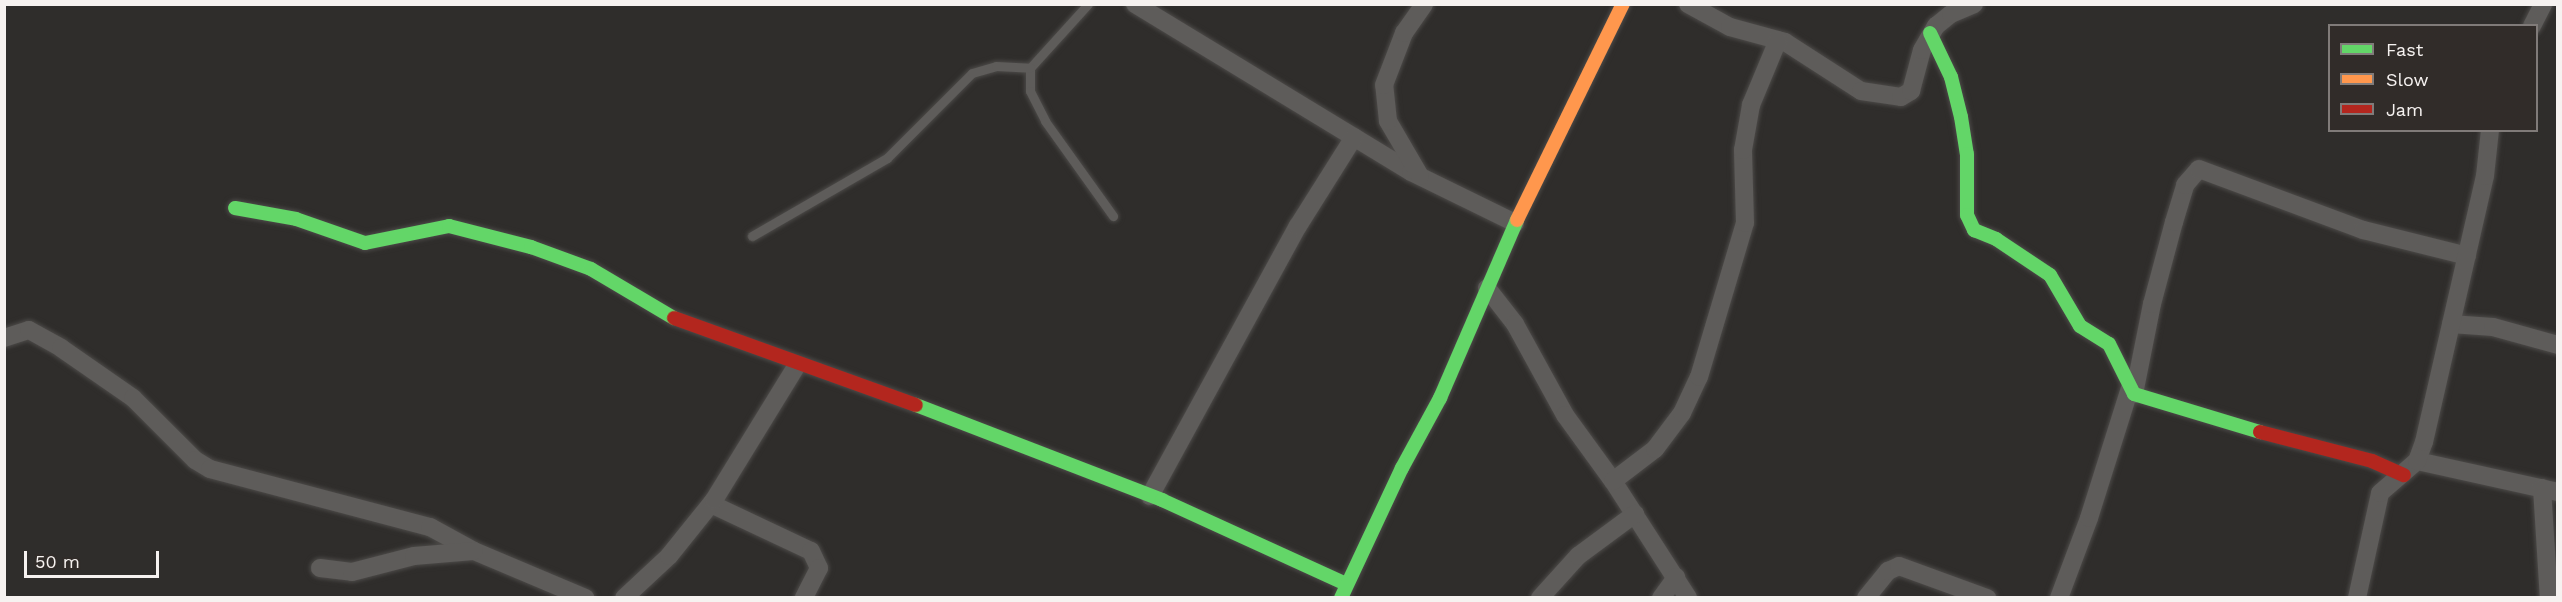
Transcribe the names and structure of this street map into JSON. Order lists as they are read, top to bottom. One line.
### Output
{"legend":["Fast","Slow","Jam"],"scale_bar":"50 m"}
